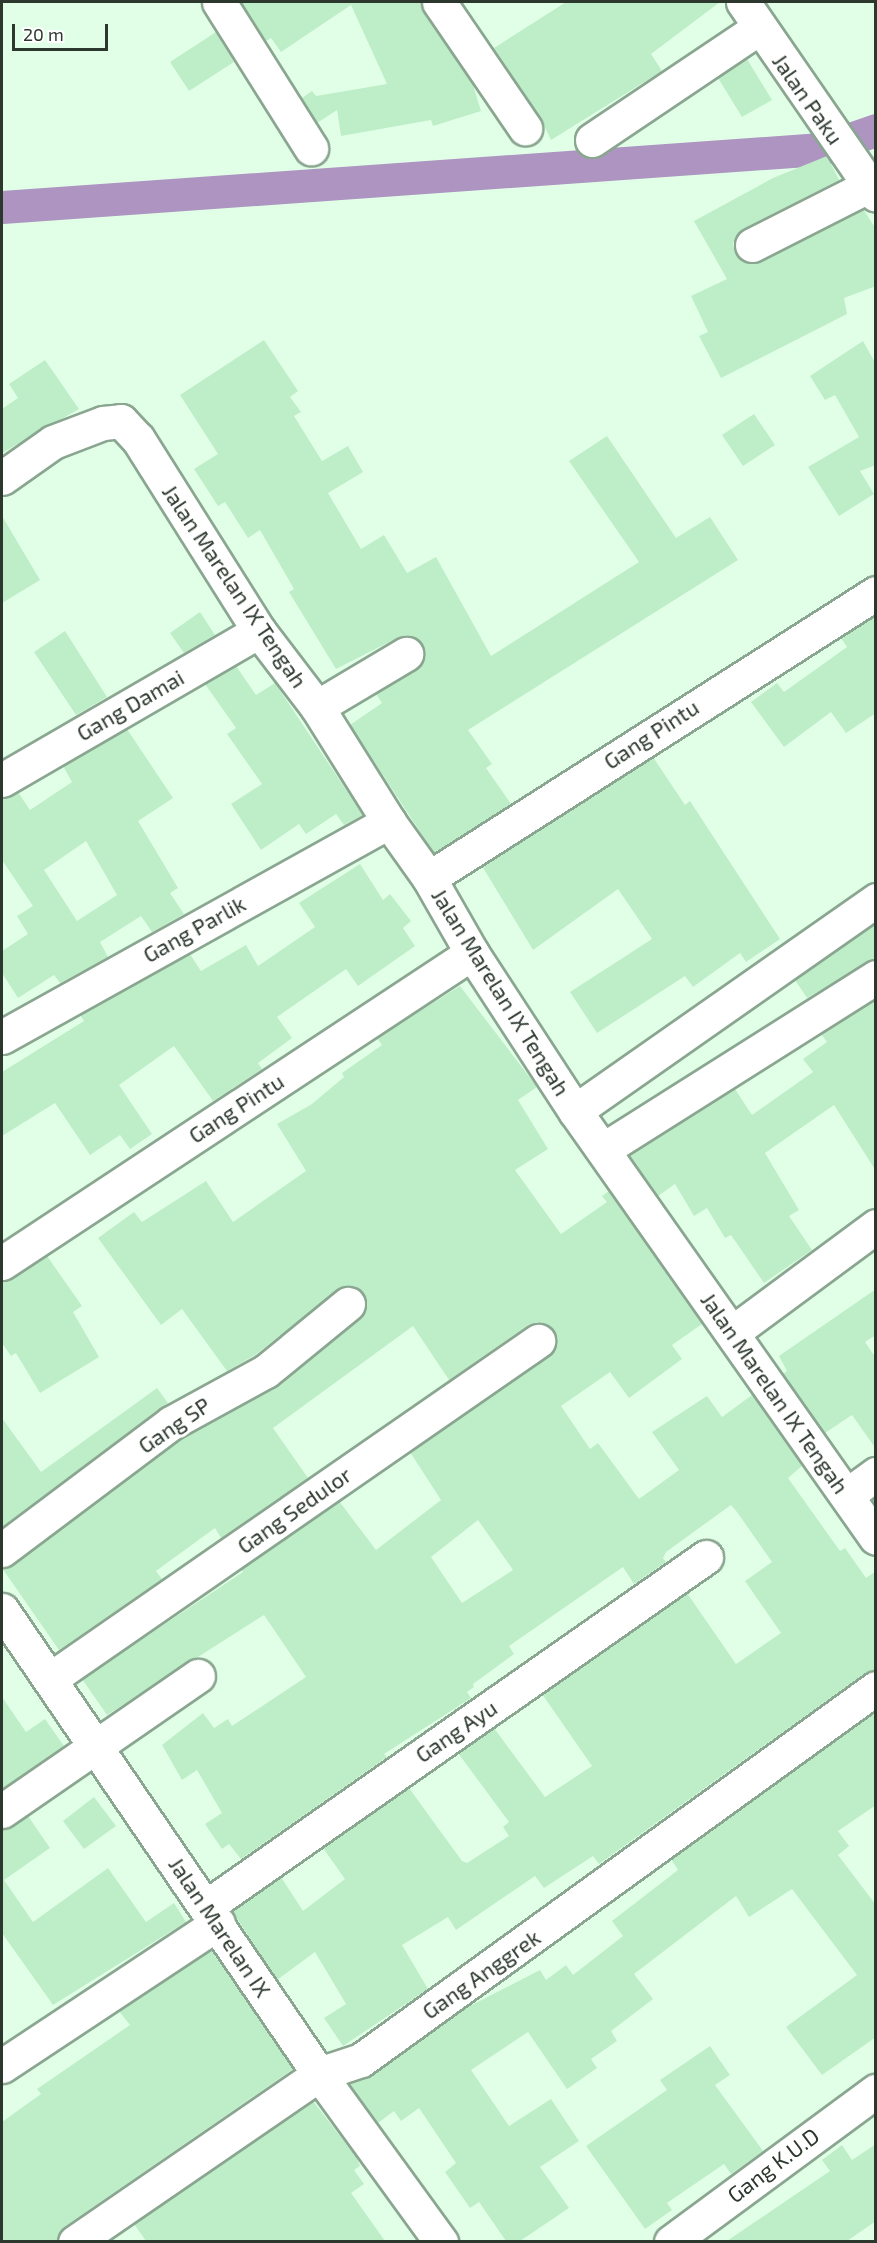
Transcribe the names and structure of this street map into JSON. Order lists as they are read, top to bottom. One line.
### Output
{"streets":{"street":["Jalan Paku","Jalan Marelan IX Tengah","Gang Damai","Gang Pintu","Gang Parlik","Gang SP","Gang Sedulor","Gang Ayu","Jalan Marelan IX","Gang Anggrek","Gang K.U.D"]},"crossings":[["Jalan Marelan IX Tengah","Gang Damai"],["Jalan Marelan IX Tengah","Gang Pintu"],["Jalan Marelan IX Tengah","Gang Parlik"],["Gang Sedulor","Jalan Marelan IX"],["Gang Ayu","Jalan Marelan IX"],["Jalan Marelan IX","Gang Anggrek"]],"scale_bar":"20 m"}
